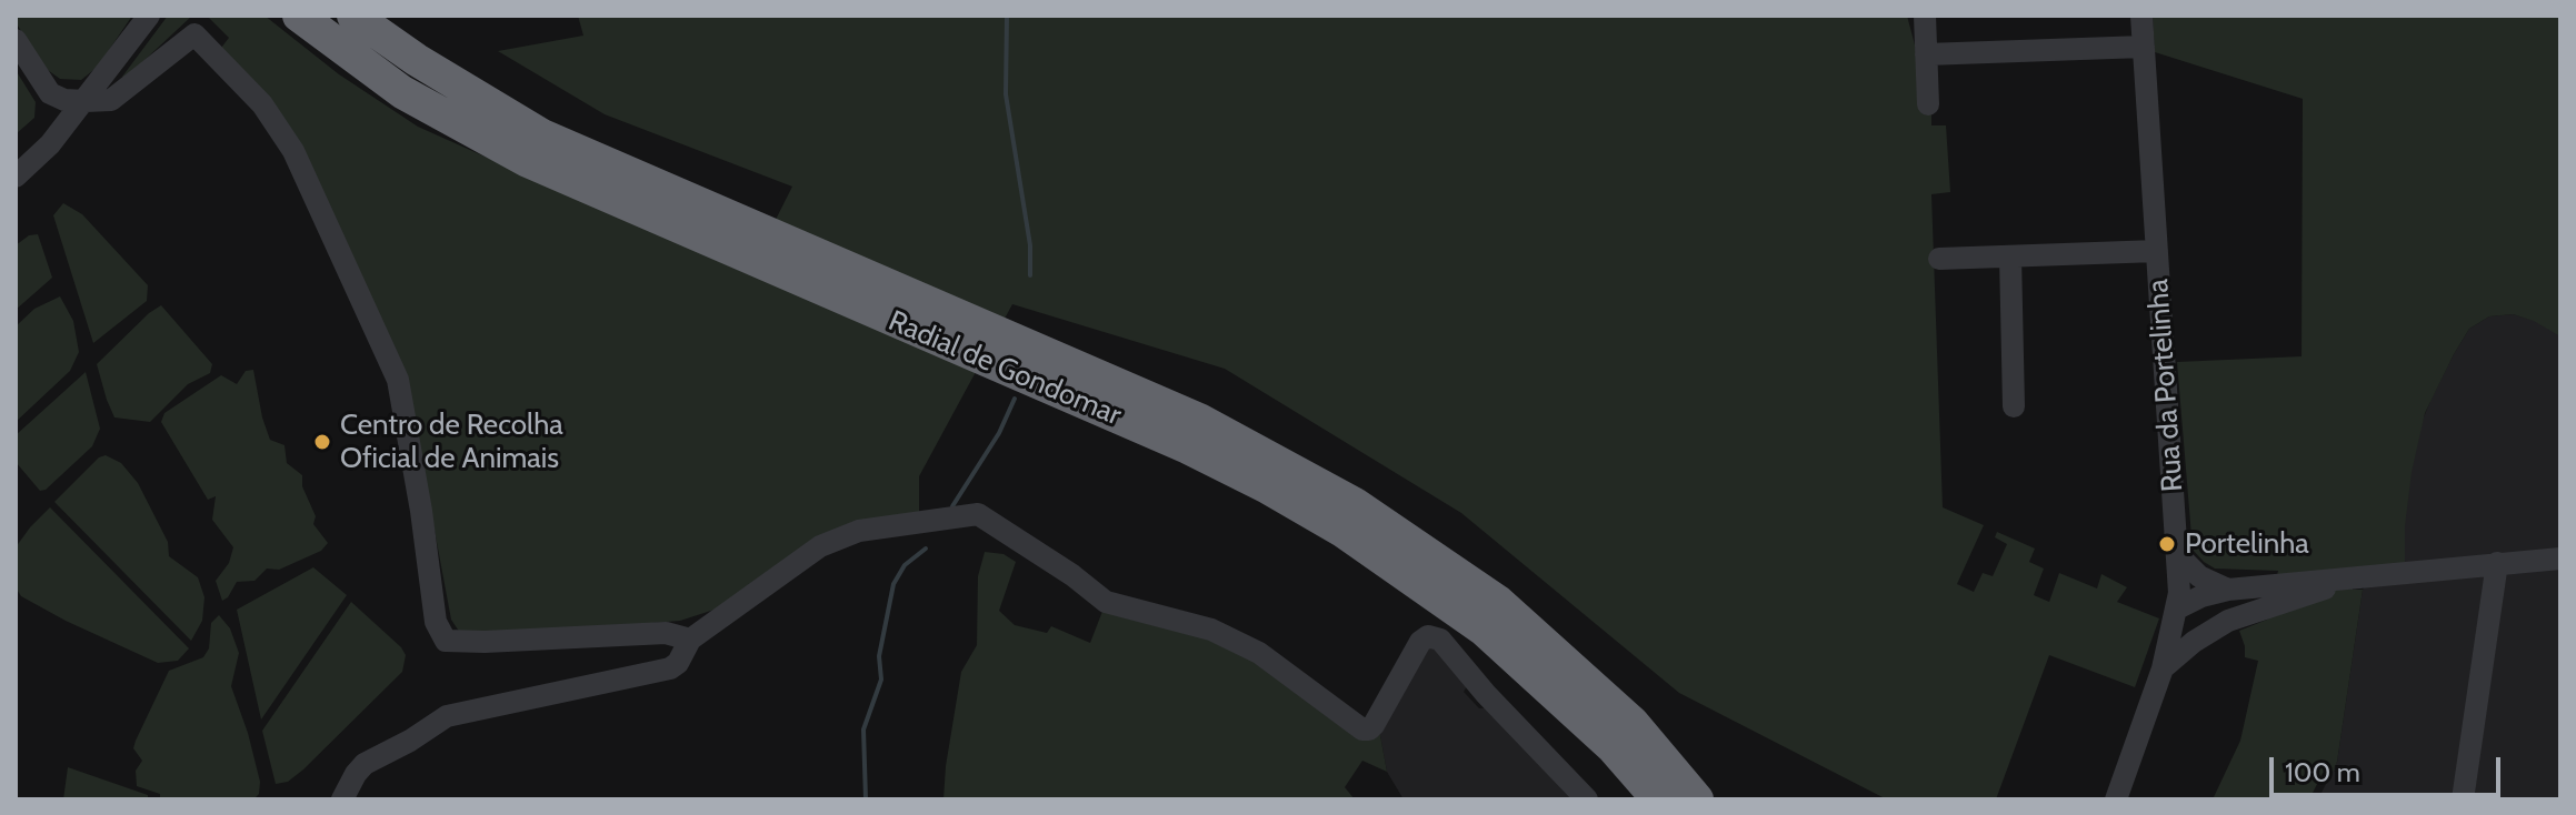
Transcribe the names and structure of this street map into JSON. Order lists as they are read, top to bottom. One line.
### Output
{"streets":{"highway":["Radial de Gondomar"],"street":["Rua da Portelinha"]},"places":["Centro de Recolha Oficial de Animais","Portelinha"],"scale_bar":"100 m"}
